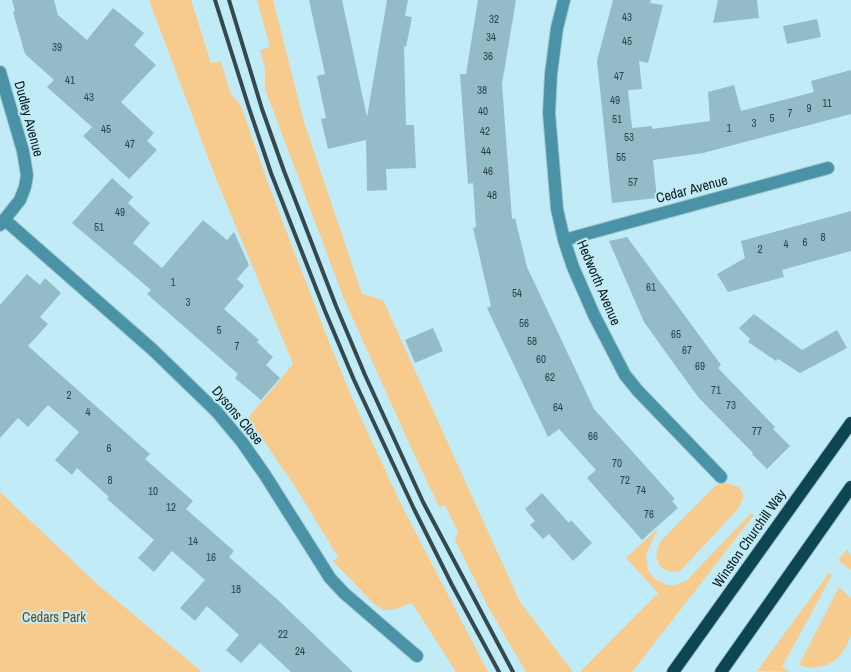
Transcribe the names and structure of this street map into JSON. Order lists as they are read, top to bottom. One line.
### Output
{"streets":{"main road":["Winston Churchill Way"],"street":["Dudley Avenue","Cedar Avenue","Hedworth Avenue","Dysons Close"]},"crossings":[["Dudley Avenue","Dysons Close"],["Cedar Avenue","Hedworth Avenue"]],"parks":["Cedars Park"],"house_numbers":["43","32","34","45","39","36","47","41","38","43","49","11","9","40","7","5","51","3","1","45","42","53","47","44","55","46","57","48","49","51","8","6","4","2","1","61","54","3","56","5","65","58","7","67","60","69","62","71","2","73","64","4","77","66","6","70","8","72","74","10","12","76","14","16","18","22","24"]}
